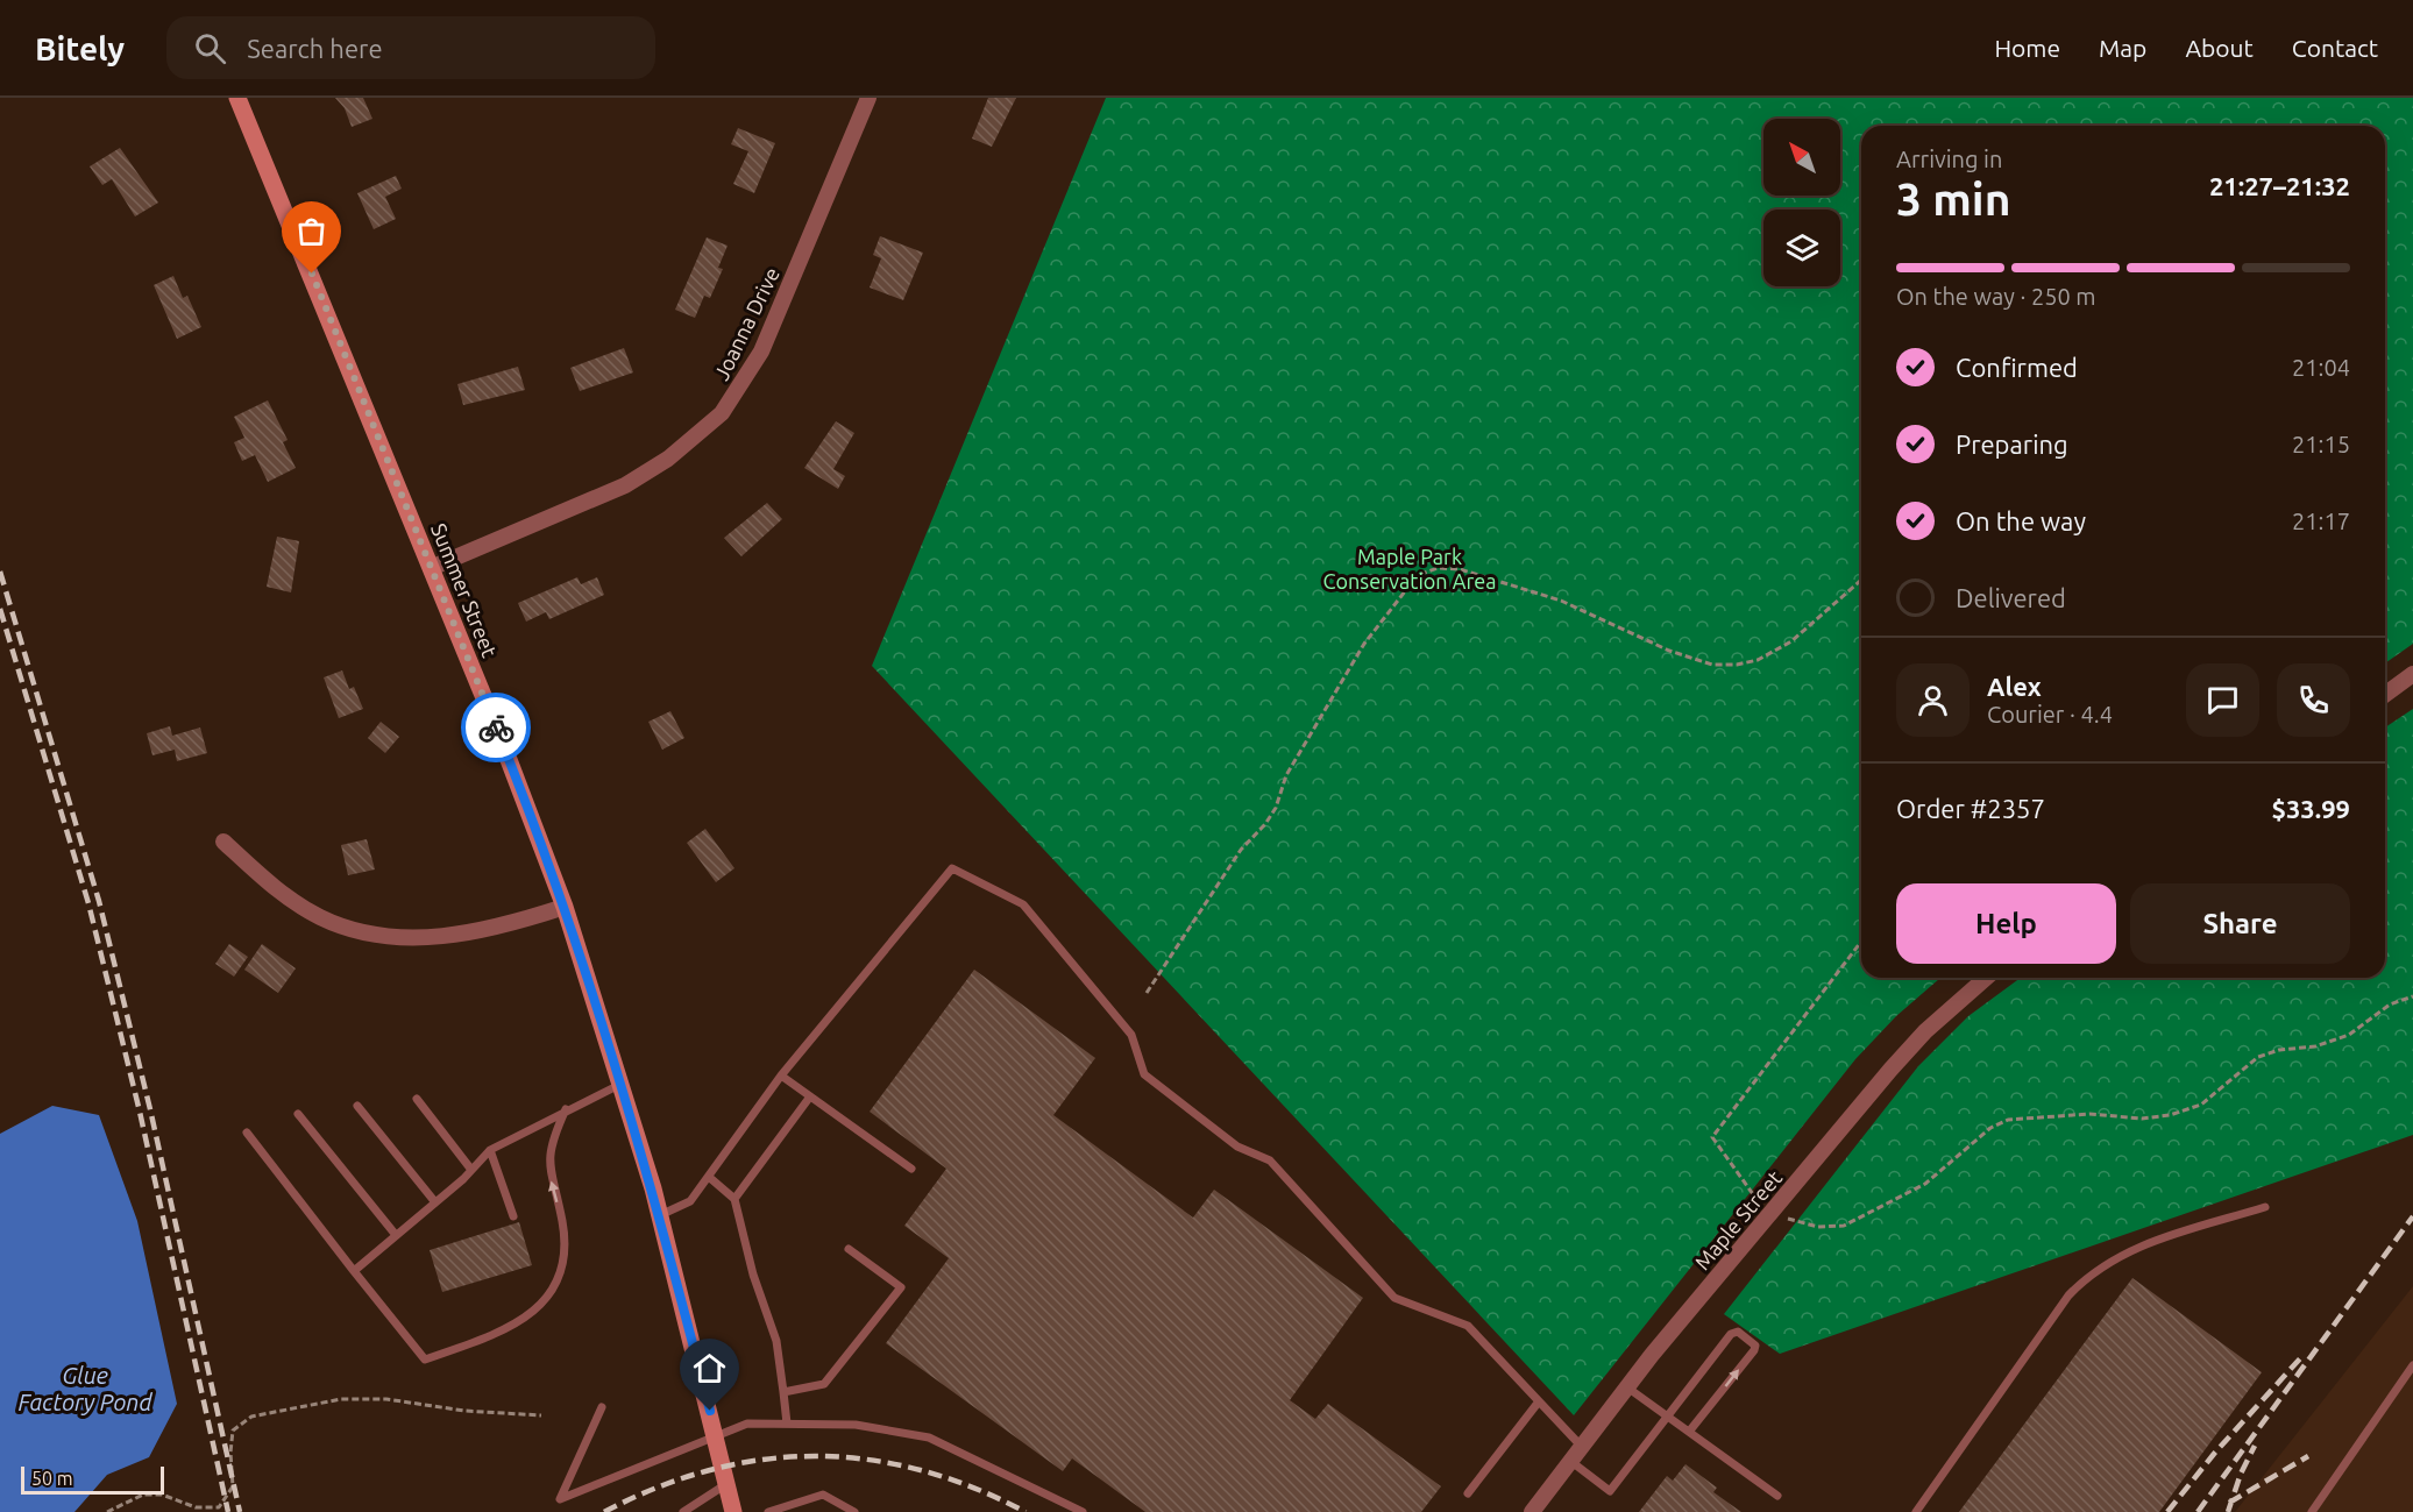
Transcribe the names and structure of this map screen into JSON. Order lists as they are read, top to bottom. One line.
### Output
{"streets":{"main road":["Summer Street"],"street":["Joanna Drive","Maple Street"]},"crossings":[["Joanna Drive","Summer Street"]],"water":["Glue Factory Pond"],"parks":["Maple Park Conservation Area"],"scale_bar":"50 m","north":"top left","page":{"header":"Bitely","search":"Search here","nav":["Home","Map","About","Contact"],"heading":["3 min","Arriving in","21:27–21:32"],"panel":["Alex","Courier · 4.4","Order #2357","$33.99"],"bar":"On the way · 250 m","list":[["Confirmed","21:04"],["Preparing","21:15"],["On the way","21:17"],"Delivered"],"buttons":["Help","Share"],"scale":"50 m"}}
